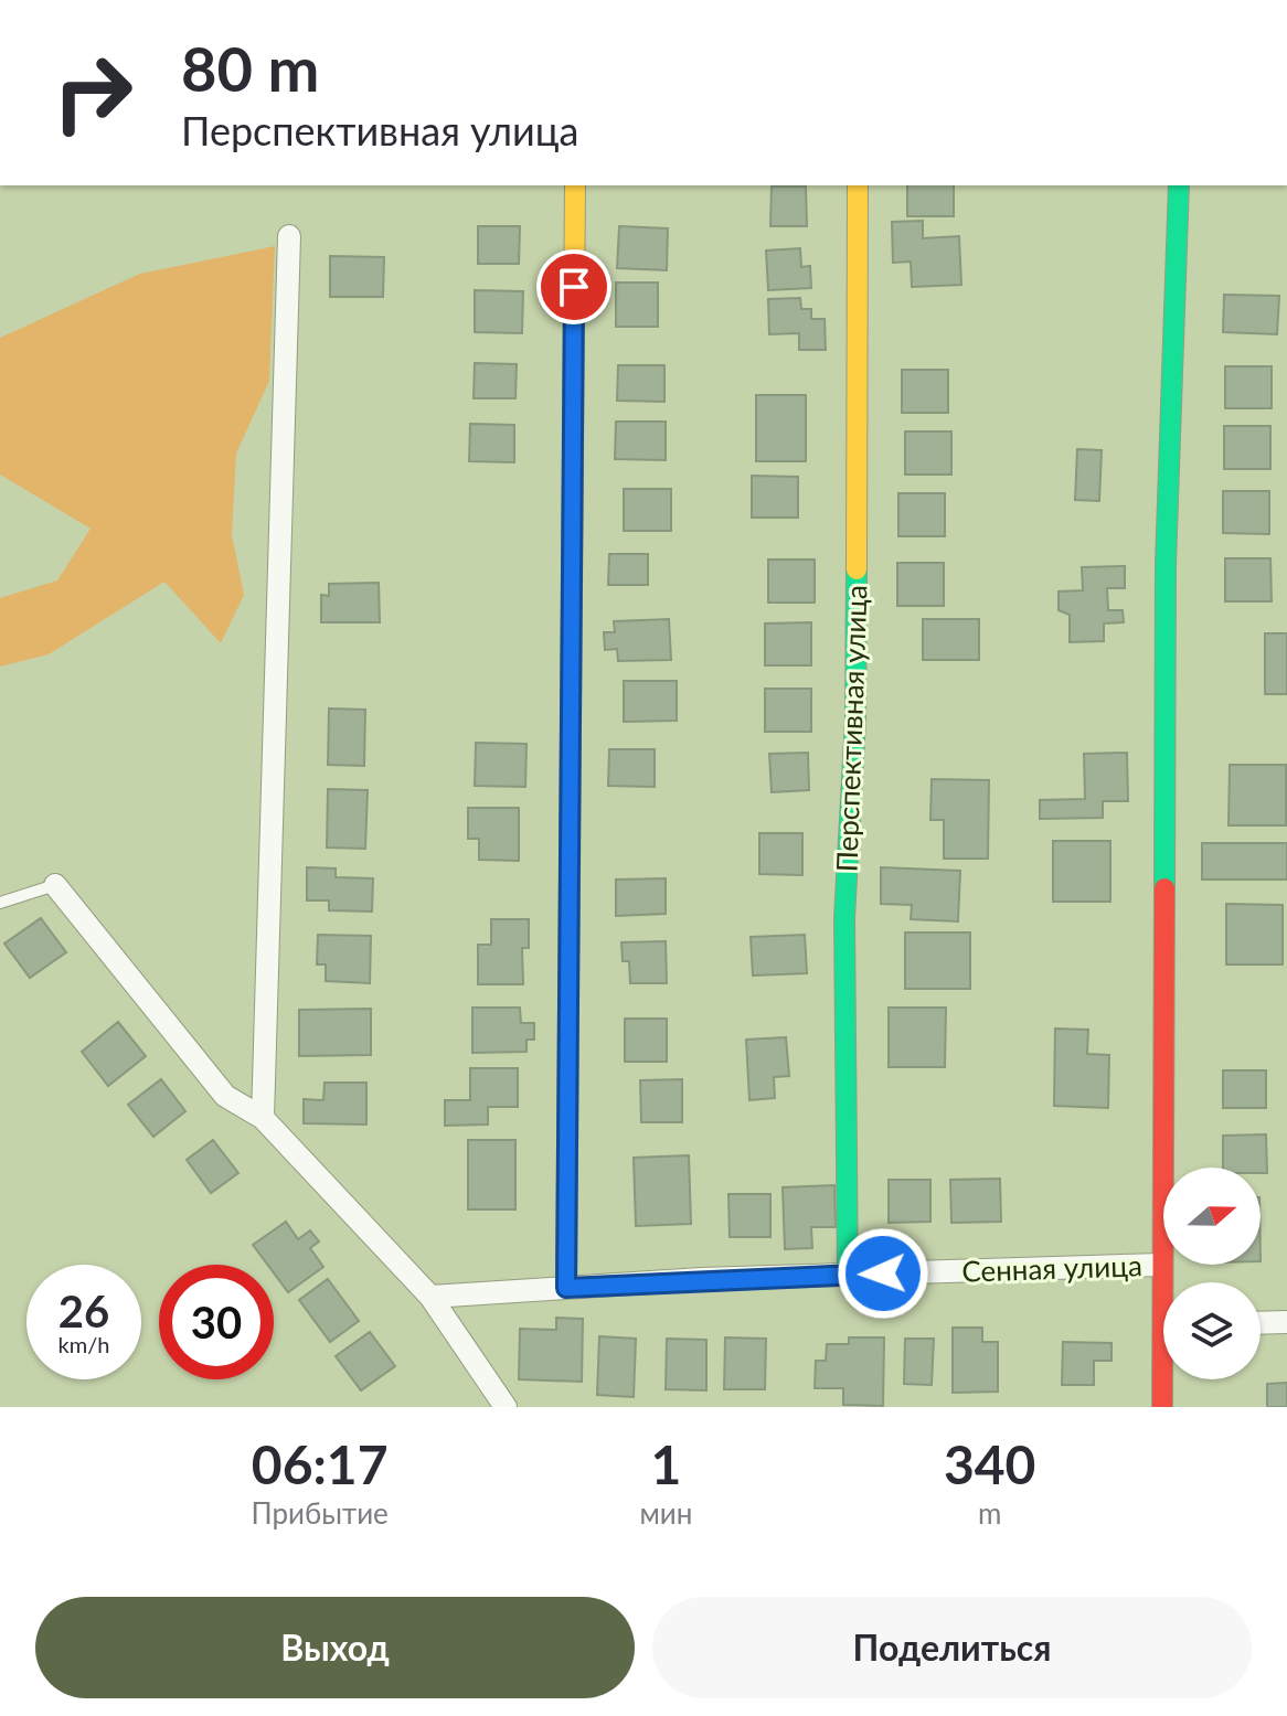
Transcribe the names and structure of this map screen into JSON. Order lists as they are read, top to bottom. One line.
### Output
{"streets":{"street":["Перспективная улица","Сенная улица"]},"crossings":[["Перспективная улица","Сенная улица"]],"north":"right","page":{"turn":["80 m","Перспективная улица"],"speed":"26 km/h","limit":"30","eta":["06:17","Прибытие","1","мин","340","m"],"buttons":["Выход","Поделиться"]}}
